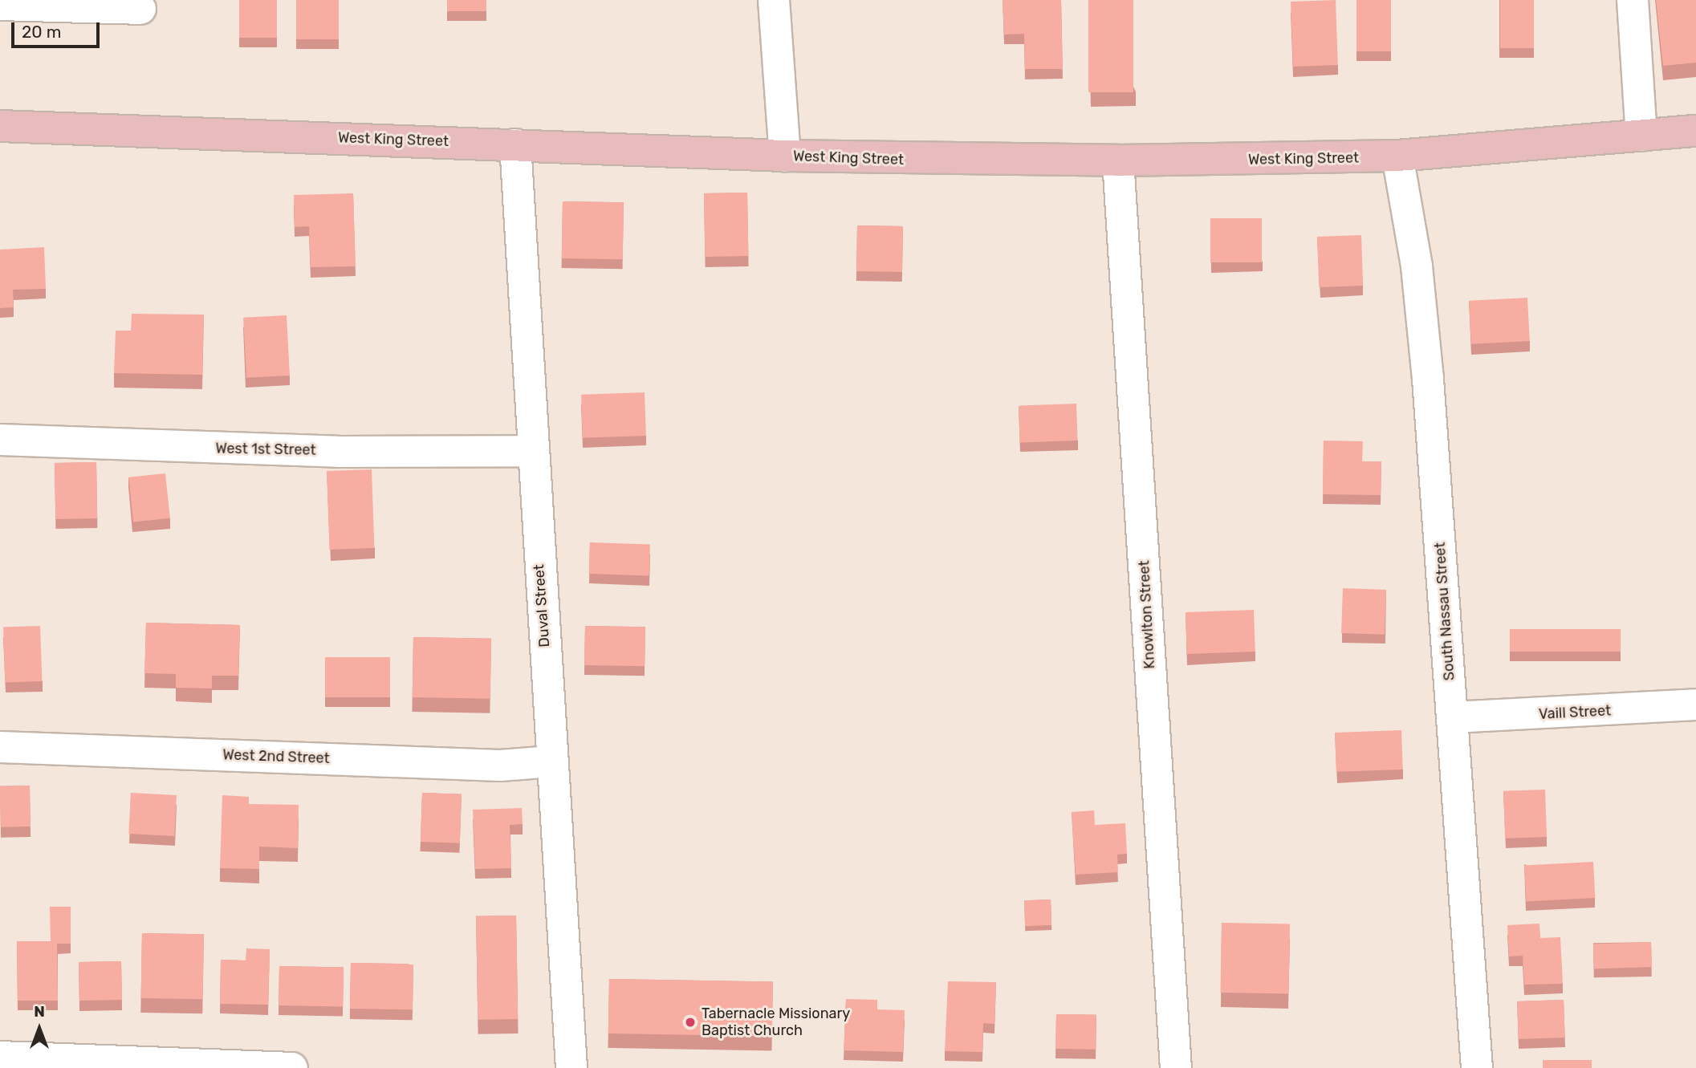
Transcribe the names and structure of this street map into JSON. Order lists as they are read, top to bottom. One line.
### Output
{"streets":{"main road":["West King Street"],"street":["West 1st Street","Duval Street","South Nassau Street","Knowlton Street","Vaill Street","West 2nd Street"]},"crossings":[["West King Street","Duval Street"],["West King Street","South Nassau Street"],["West King Street","Knowlton Street"],["West 1st Street","Duval Street"],["Duval Street","West 2nd Street"],["South Nassau Street","Vaill Street"]],"places":["Tabernacle Missionary Baptist Church"],"scale_bar":"20 m","north":"top"}
